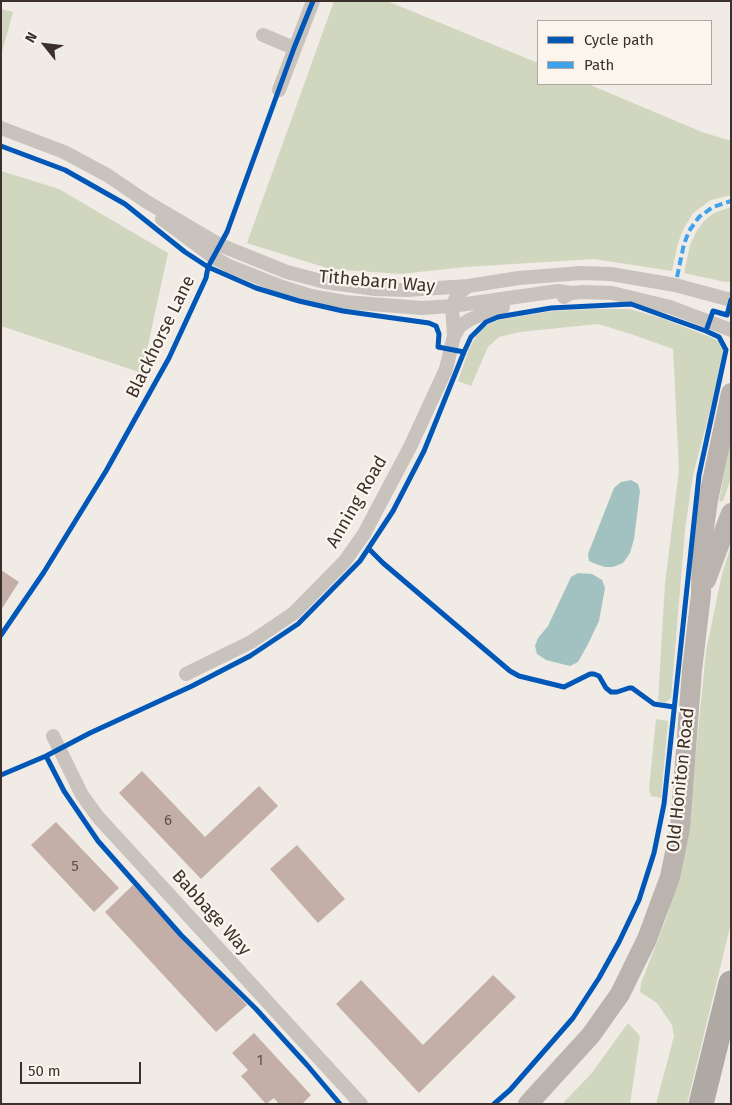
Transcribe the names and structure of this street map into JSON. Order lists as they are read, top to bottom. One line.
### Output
{"streets":{"street":["Tithebarn Way","Anning Road","Old Honiton Road","Babbage Way"],"cycle path":["Blackhorse Lane"]},"crossings":[["Tithebarn Way","Anning Road"]],"house_numbers":["6","5","1"],"legend":["Cycle path","Path"],"scale_bar":"50 m","north":"top left"}
